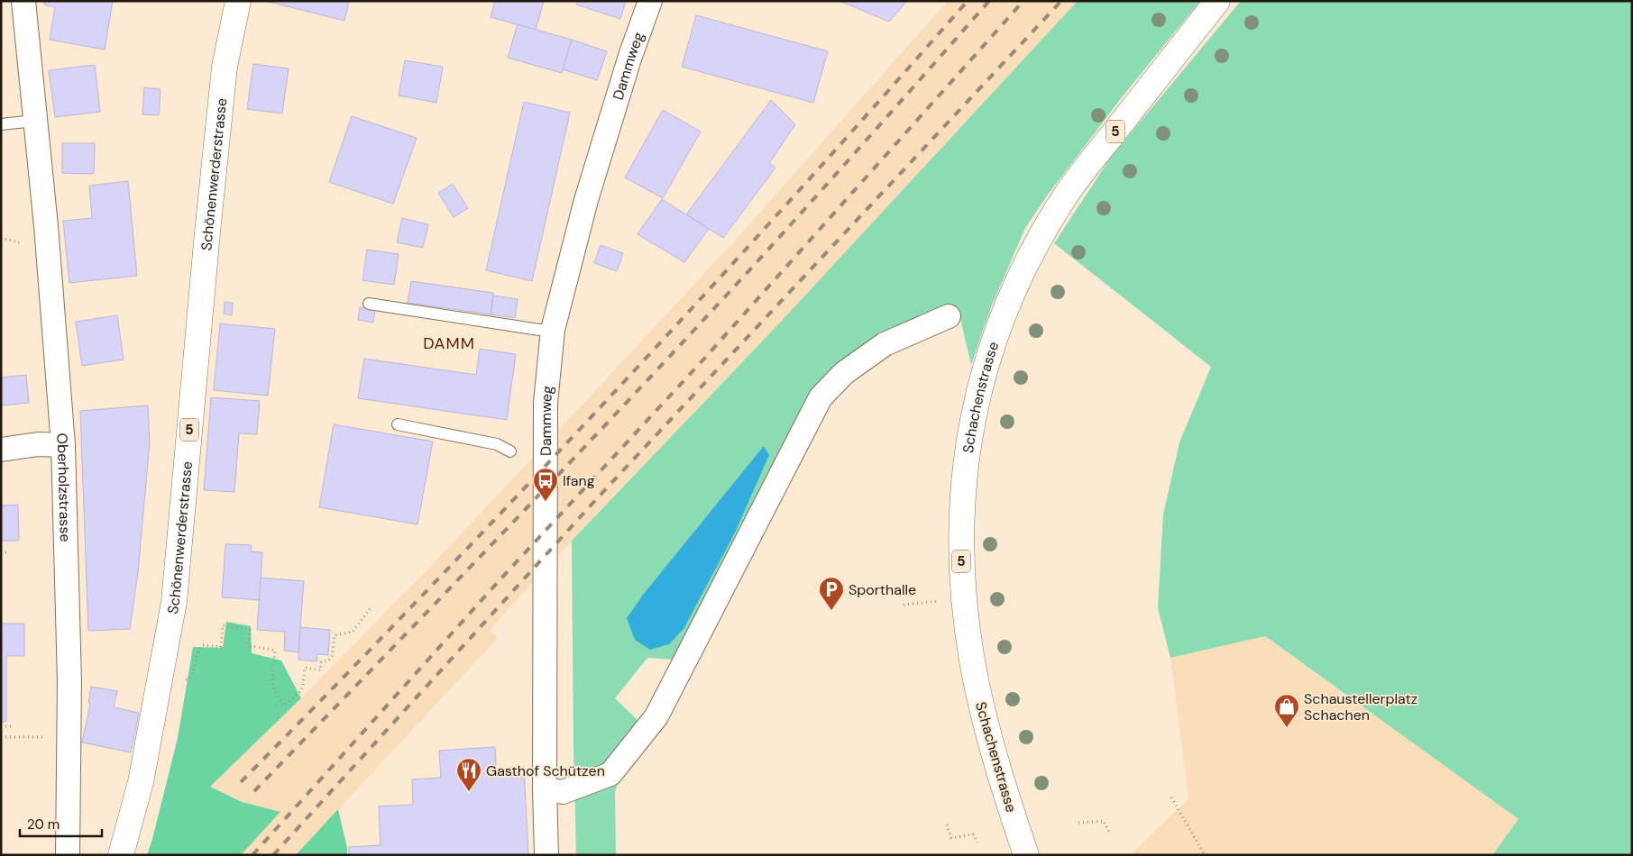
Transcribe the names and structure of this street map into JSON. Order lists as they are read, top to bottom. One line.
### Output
{"streets":{"main road":["5","Schönenwerderstrasse","Schachenstrasse"],"street":["Dammweg","Oberholzstrasse"]},"districts":["DAMM"],"places":{"bus stop":["Ifang"],"parking":["Sporthalle"],"shop":["Schaustellerplatz Schachen"],"restaurant":["Gasthof Schützen"]},"scale_bar":"20 m"}
